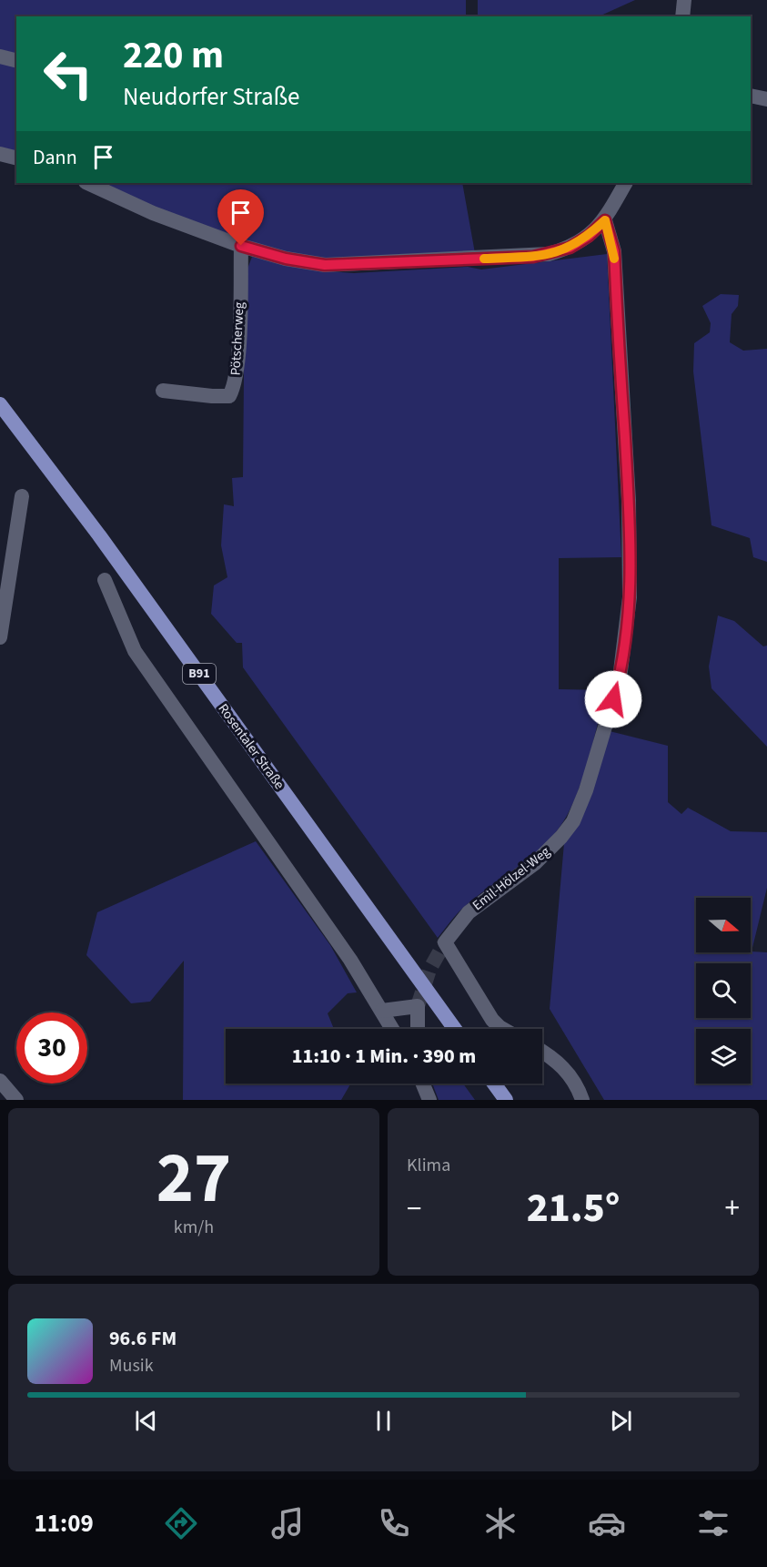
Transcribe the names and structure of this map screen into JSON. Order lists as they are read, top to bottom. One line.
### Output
{"streets":{"main road":["B91","Rosentaler Straße"],"street":["Pötscherweg","Emil-Hölzel-Weg"]},"north":"right","page":{"turn":["220 m","Neudorfer Straße"],"then":"Dann","limit":"30","trip":"11:10 · 1 Min. · 390 m","tile":[["27","km/h"],"Klima"],"heat":["−","21.5°","+"],"song":["96.6 FM","Musik"],"tabs":"11:09"}}
